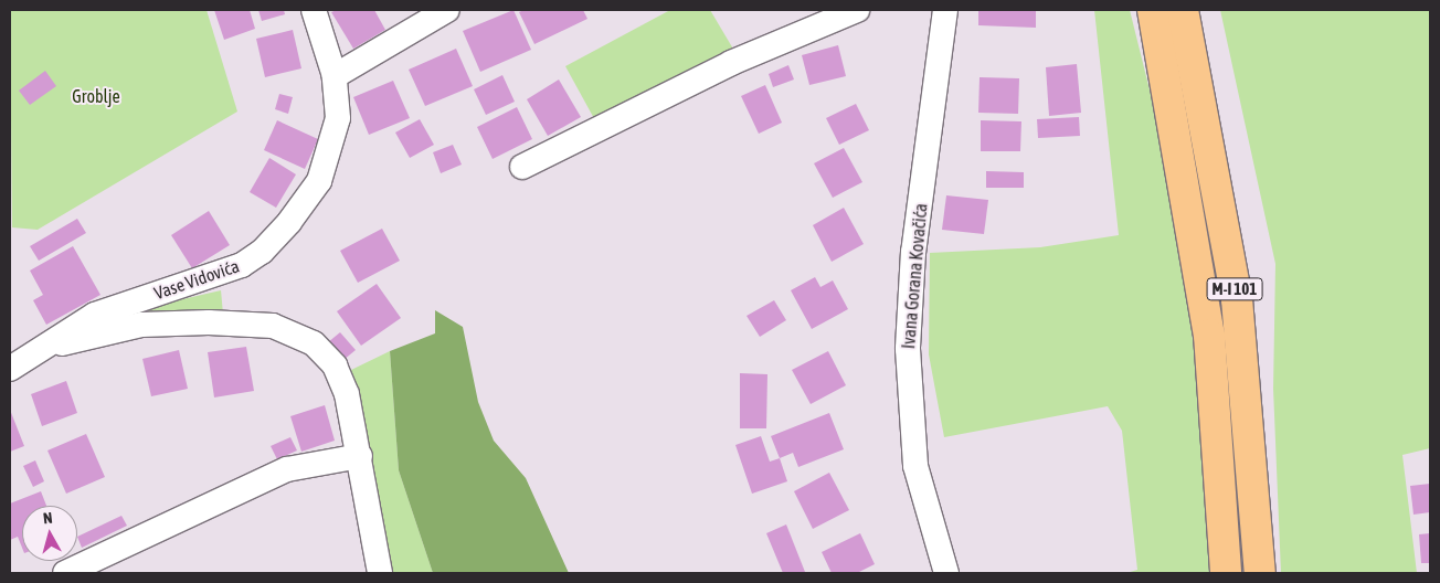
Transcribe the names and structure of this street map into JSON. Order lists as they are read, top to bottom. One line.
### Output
{"streets":{"main road":["M-I 101"],"street":["Ivana Gorana Kovačića","Vase Vidovića"]},"parks":["Groblje"],"north":"top"}
